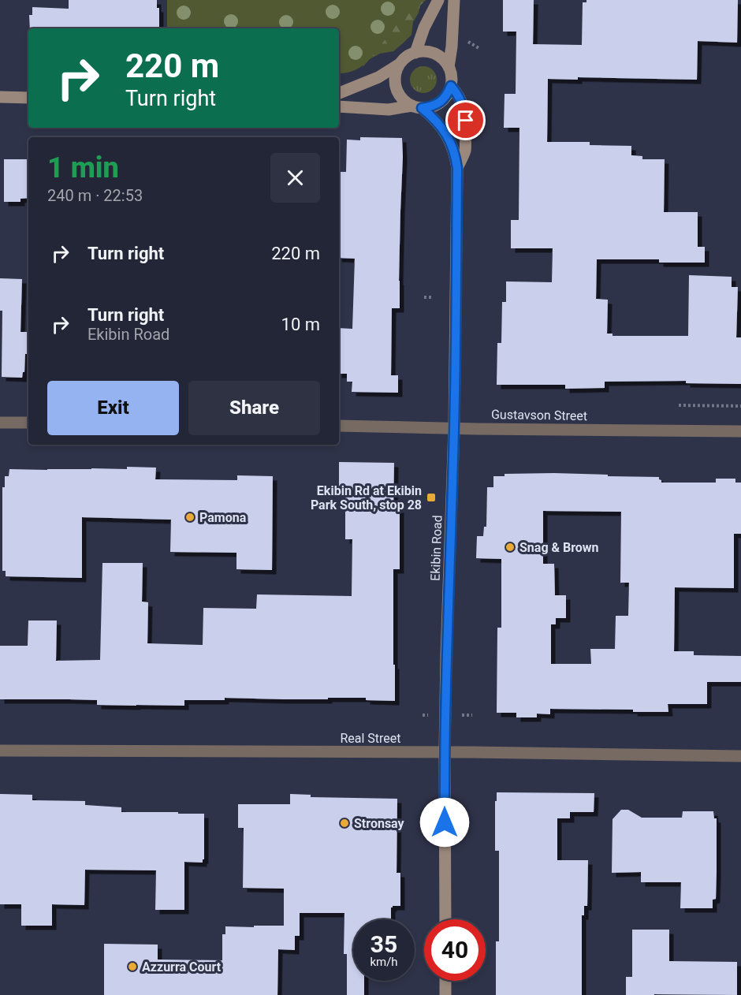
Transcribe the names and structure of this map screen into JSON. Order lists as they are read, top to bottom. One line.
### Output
{"streets":{"street":["Gustavson Street","Ekibin Road","Real Street"]},"crossings":[["Gustavson Street","Ekibin Road"],["Ekibin Road","Real Street"]],"places":{"transit":["Ekibin Rd at Ekibin Park South, stop 28"],"other":["Pamona","Snag & Brown","Stronsay","Azzurra Court"]},"page":{"turn":["220 m","Turn right"],"heading":["1 min","240 m · 22:53"],"list":[{"name":"Turn right","value":"220 m"},{"name":"Turn right","note":"Ekibin Road","value":"10 m"}],"buttons":["Exit","Share"],"speed":"35 km/h","limit":"40"}}
